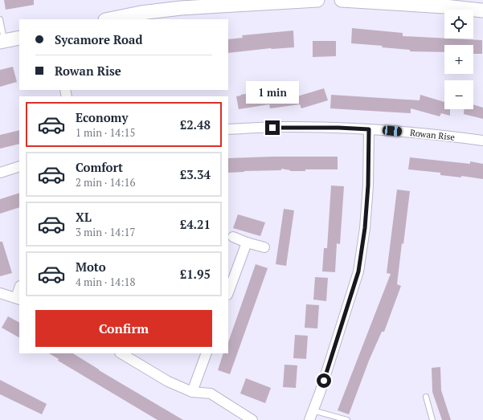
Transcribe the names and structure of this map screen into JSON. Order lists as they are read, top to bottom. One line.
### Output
{"streets":{"street":["Rowan Rise"]},"page":{"map_buttons":["+","−"],"banner":["Sycamore Road","Rowan Rise"],"bubble":"1 min","list":[{"name":"Economy","note":"1 min · 14:15","value":"£2.48"},{"name":"Comfort","note":"2 min · 14:16","value":"£3.34"},{"name":"XL","note":"3 min · 14:17","value":"£4.21"},{"name":"Moto","note":"4 min · 14:18","value":"£1.95"}],"buttons":"Confirm"}}
